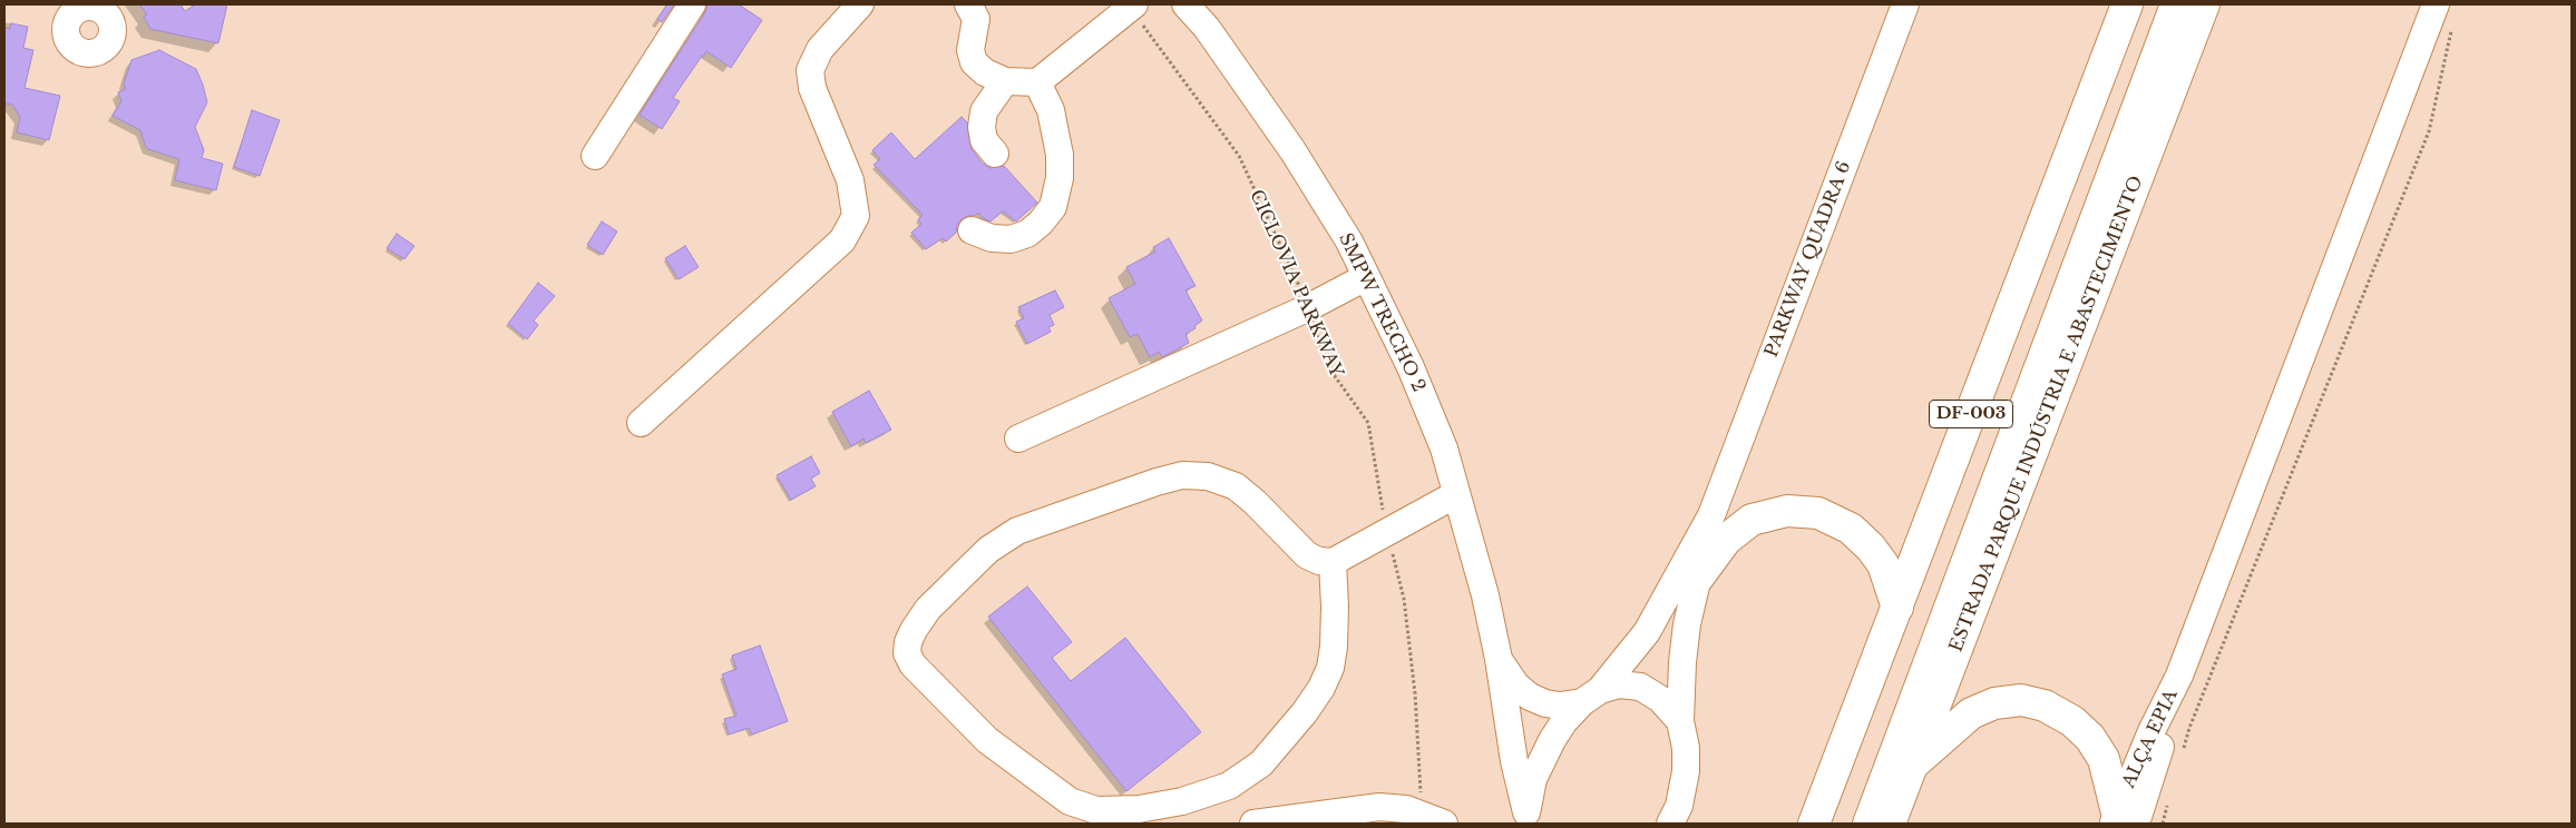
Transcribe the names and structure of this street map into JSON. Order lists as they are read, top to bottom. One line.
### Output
{"streets":{"highway":["DF-003","ESTRADA PARQUE INDÚSTRIA E ABASTECIMENTO"],"street":["PARKWAY QUADRA 6","SMPW TRECHO 2","ALÇA EPIA"],"path":["CICLOVIA PARKWAY"]}}
